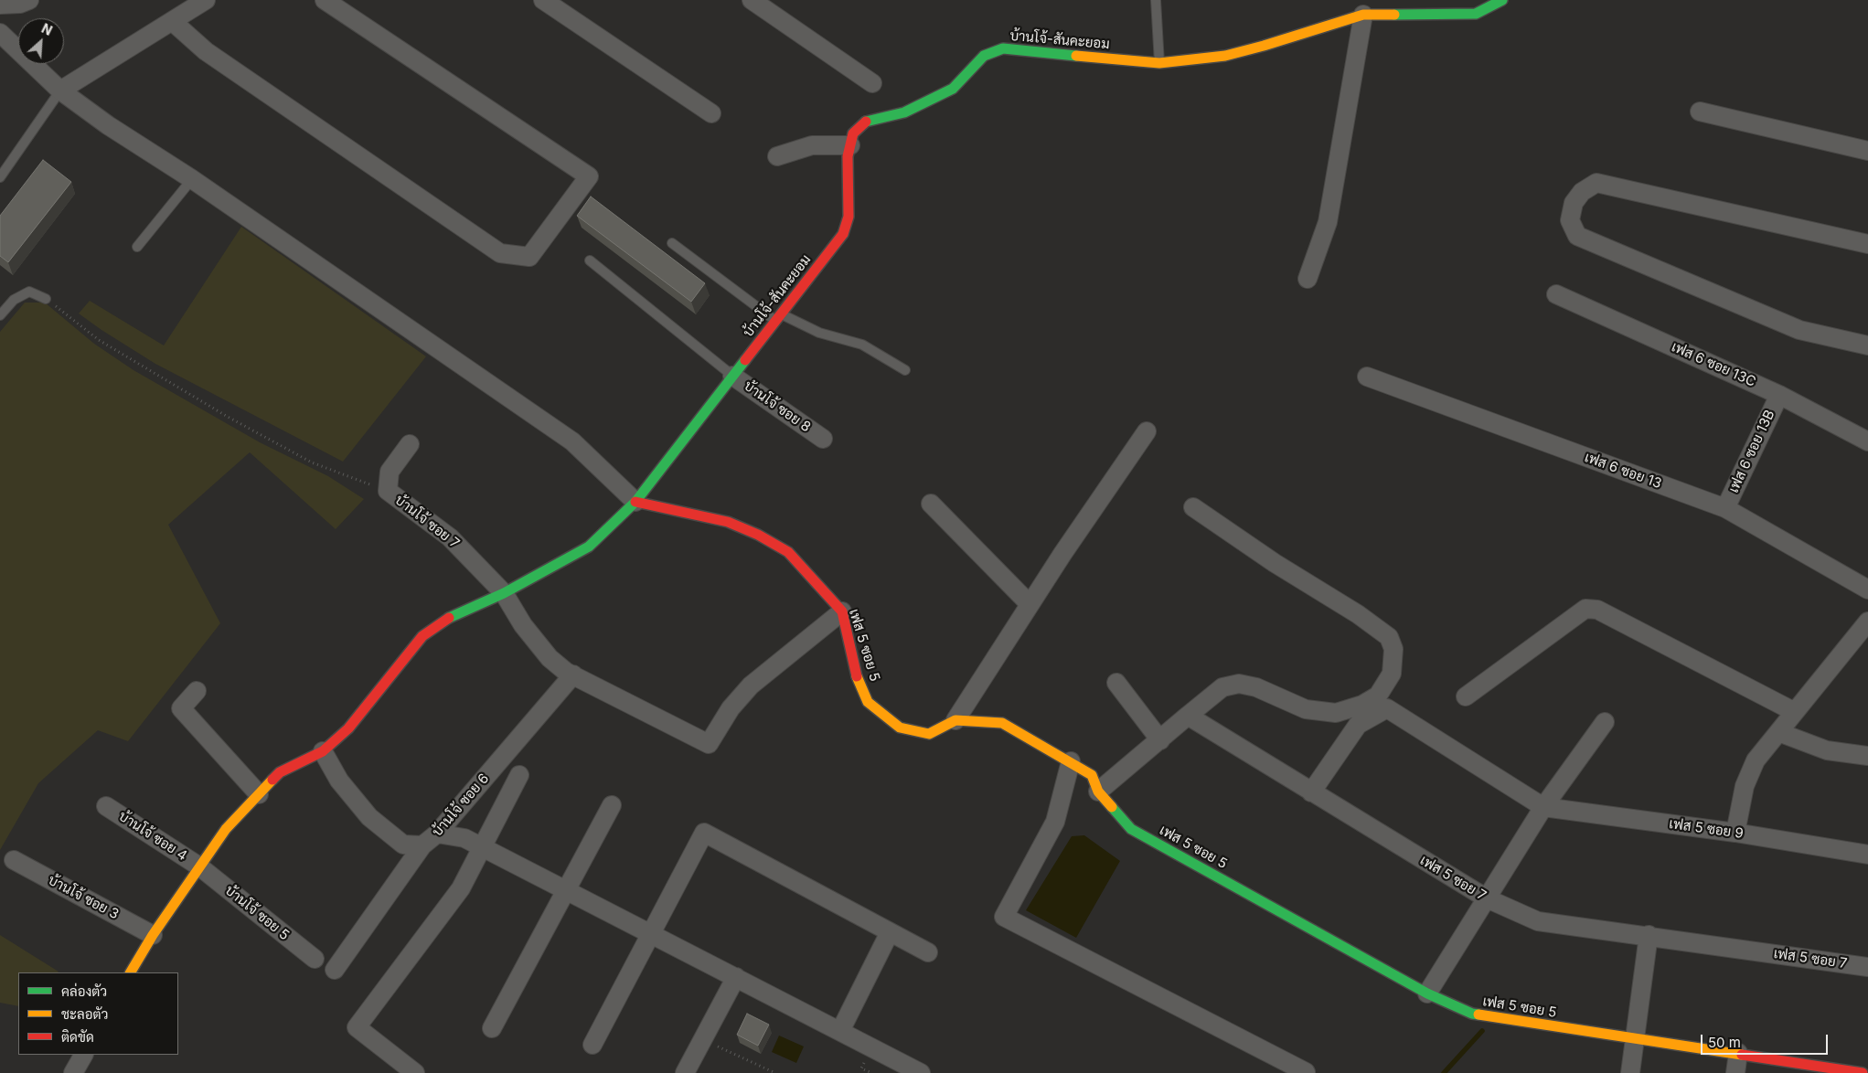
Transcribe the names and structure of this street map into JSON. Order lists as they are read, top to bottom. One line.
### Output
{"streets":{"street":["บ้านโจ้-สันคะยอม","เฟส 6 ซอย 13C","บ้านโจ้ ซอย 8","เฟส 6 ซอย 13B","เฟส 6 ซอย 13","บ้านโจ้ ซอย 7","เฟส 5 ซอย 5","บ้านโจ้ ซอย 6","เฟส 5 ซอย 9","บ้านโจ้ ซอย 4","เฟส 5 ซอย 7","บ้านโจ้ ซอย 3","บ้านโจ้ ซอย 5"]},"crossings":[["บ้านโจ้-สันคะยอม","บ้านโจ้ ซอย 8"],["บ้านโจ้-สันคะยอม","บ้านโจ้ ซอย 7"],["บ้านโจ้-สันคะยอม","เฟส 5 ซอย 5"],["บ้านโจ้-สันคะยอม","บ้านโจ้ ซอย 6"],["บ้านโจ้-สันคะยอม","บ้านโจ้ ซอย 4"],["บ้านโจ้-สันคะยอม","บ้านโจ้ ซอย 3"],["บ้านโจ้-สันคะยอม","บ้านโจ้ ซอย 5"],["เฟส 6 ซอย 13C","เฟส 6 ซอย 13B"],["เฟส 6 ซอย 13B","เฟส 6 ซอย 13"],["บ้านโจ้ ซอย 7","เฟส 5 ซอย 5"],["บ้านโจ้ ซอย 7","บ้านโจ้ ซอย 6"],["บ้านโจ้ ซอย 4","บ้านโจ้ ซอย 5"]],"legend":["คล่องตัว","ชะลอตัว","ติดขัด"],"scale_bar":"50 m","north":"top right"}
